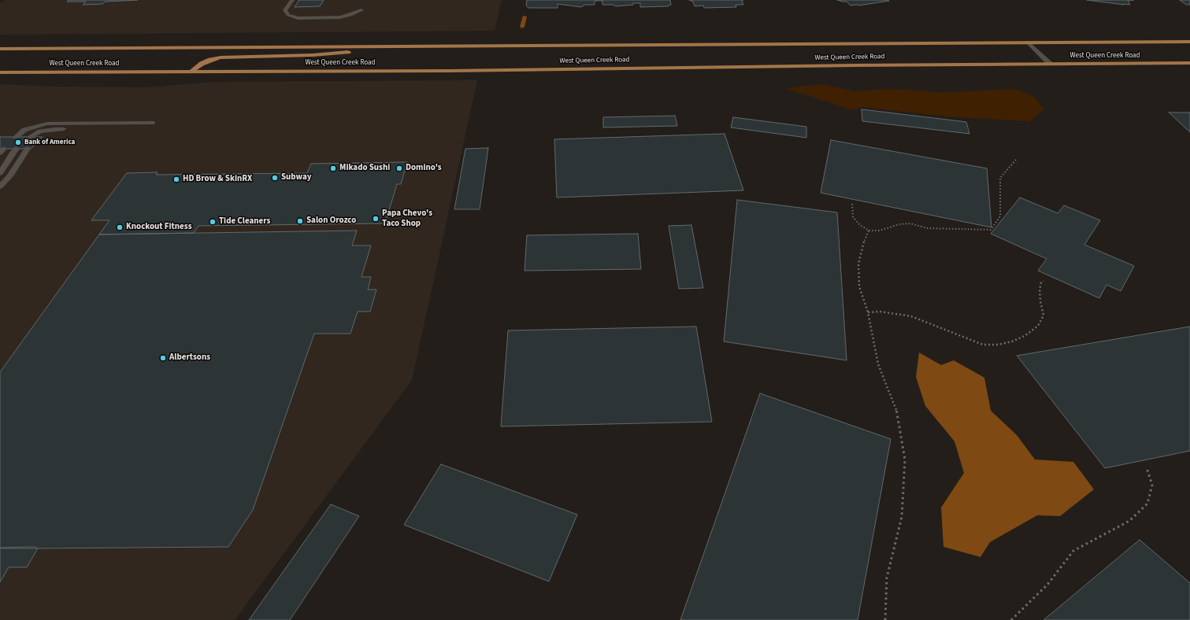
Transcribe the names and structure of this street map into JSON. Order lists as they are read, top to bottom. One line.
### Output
{"streets":{"main road":["West Queen Creek Road"]},"places":["Bank of America","Mikado Sushi","Domino's","Subway","HD Brow & SkinRX","Papa Chevo's Taco Shop","Salon Orozco","Tide Cleaners","Knockout Fitness","Albertsons"]}
